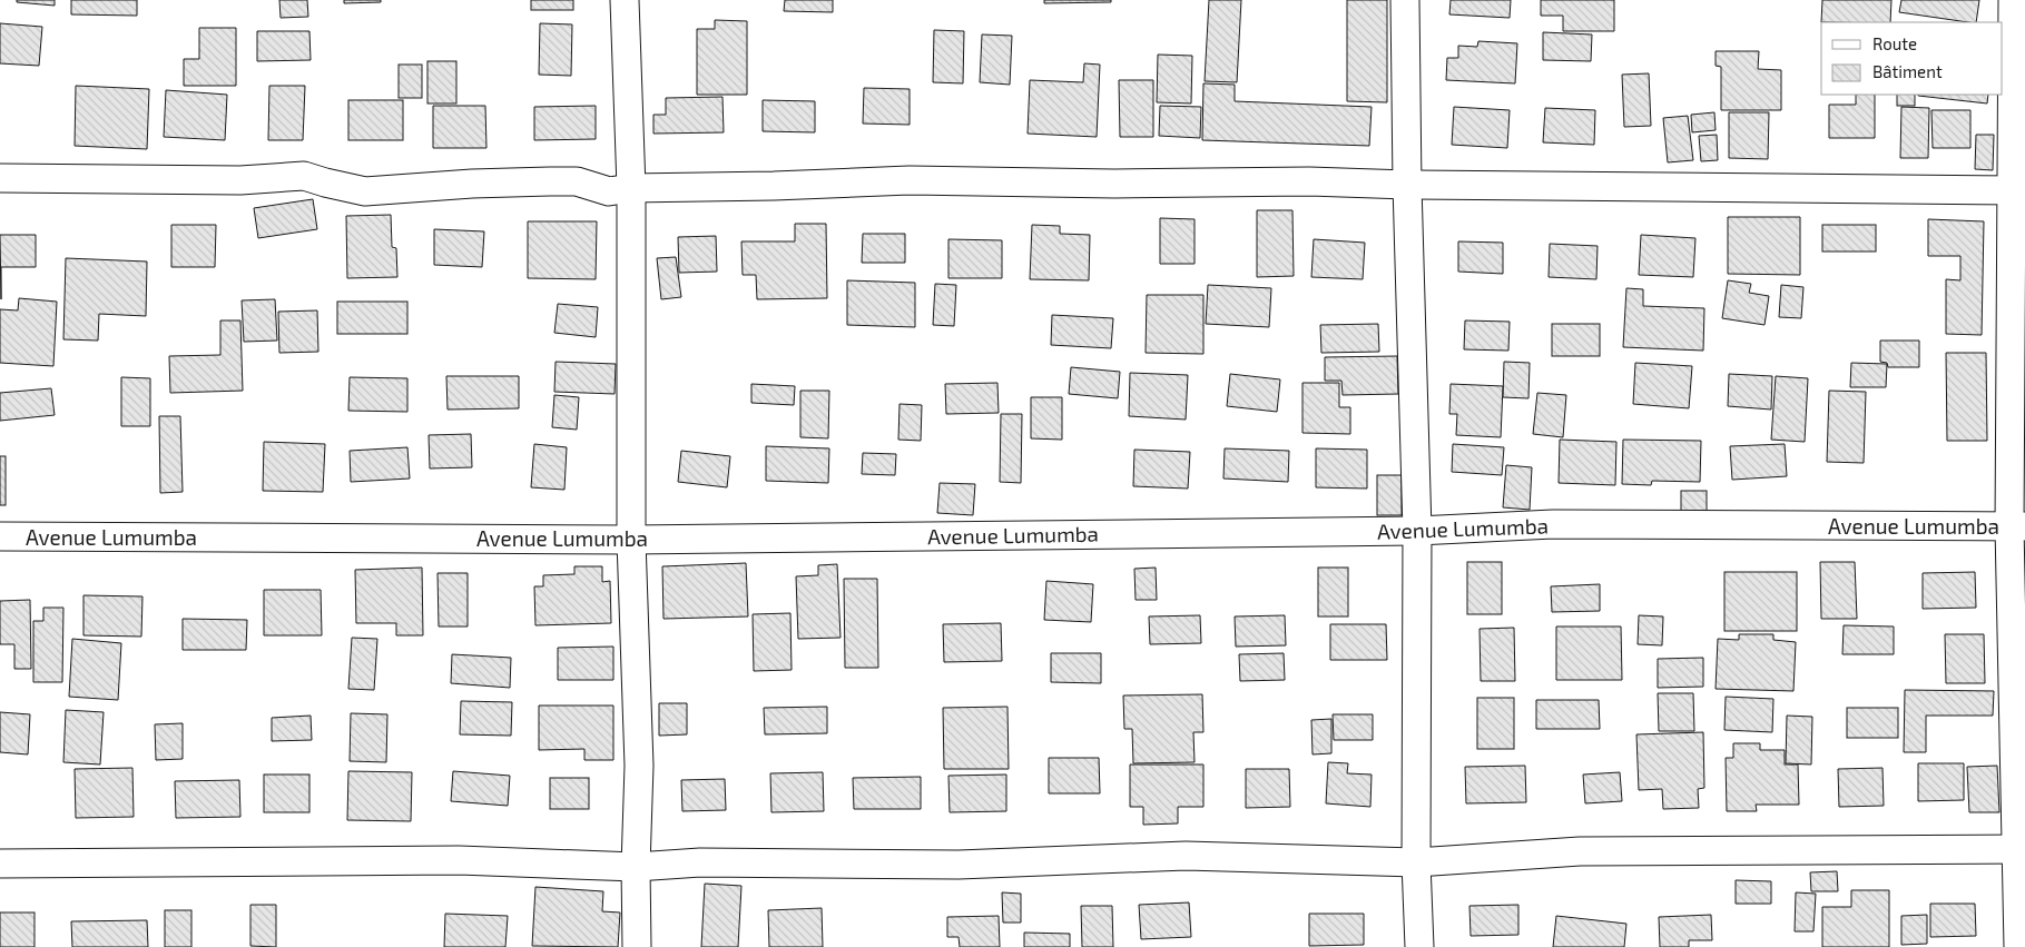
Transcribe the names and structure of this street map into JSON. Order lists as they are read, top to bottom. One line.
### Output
{"streets":{"street":["Avenue Lumumba"]},"legend":["Route","Bâtiment"]}
